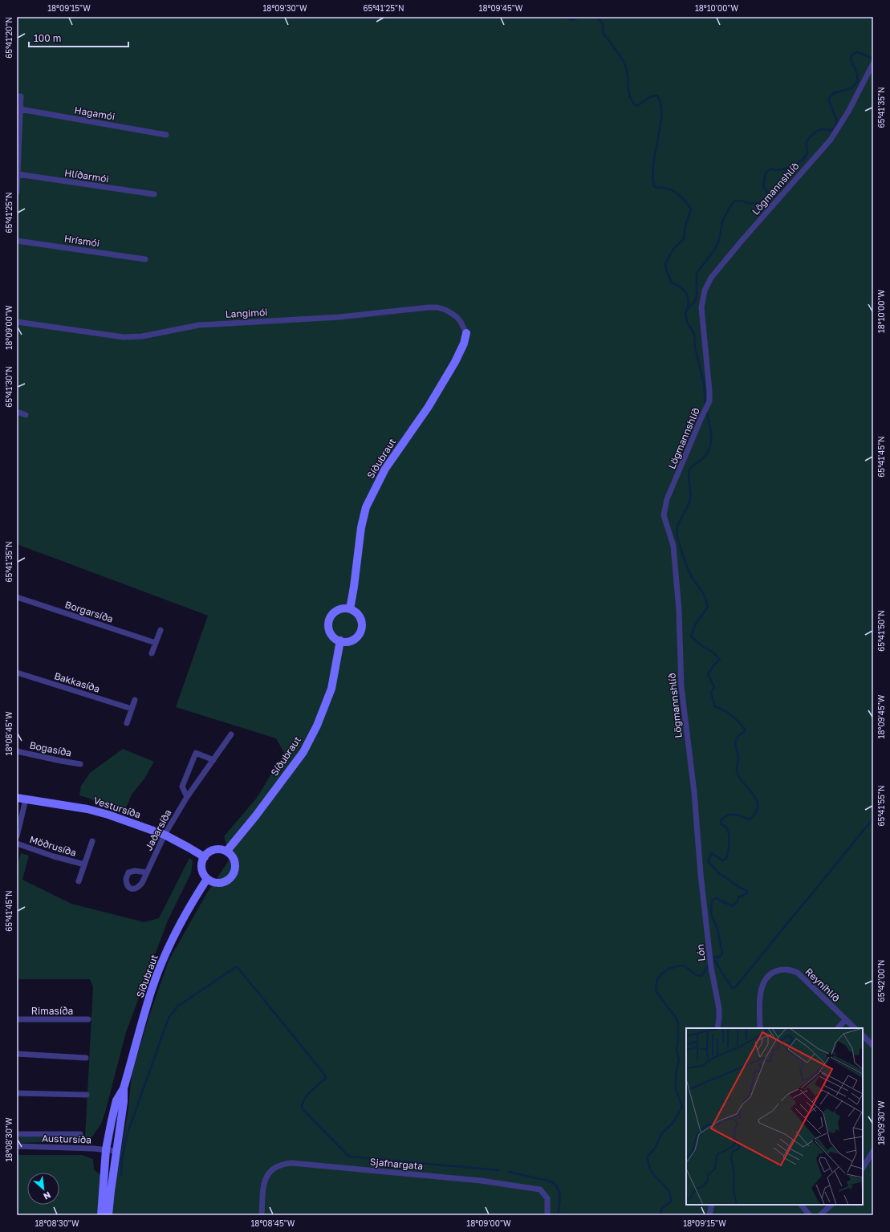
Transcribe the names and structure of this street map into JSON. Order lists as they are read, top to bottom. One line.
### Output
{"streets":{"street":["Hagamói","Hlíðarmói","Lögmannshlíð","Hrísmói","Langimói","Síðubraut","Borgarsíða","Bakkasíða","Bogasíða","Vestursíða","Jaðarsíða","Möðrusíða","Lón","Reynihlíð","Rimasíða","Austursíða","Sjafnargata"]},"crossings":[["Lögmannshlíð","Lón"],["Langimói","Síðubraut"],["Síðubraut","Vestursíða"],["Síðubraut","Austursíða"],["Vestursíða","Jaðarsíða"]],"scale_bar":"100 m","north":"bottom right","coordinates":["18°09'15\"W","18°09'30\"W","65°41'25\"N","18°09'45\"W","18°10'00\"W","65°41'20\"N","65°41'35\"N","18°09'00\"W","65°41'30\"N","65°41'45\"N","65°41'50\"N","18°08'45\"W","65°41'55\"N","65°42'00\"N","18°08'30\"W"]}
